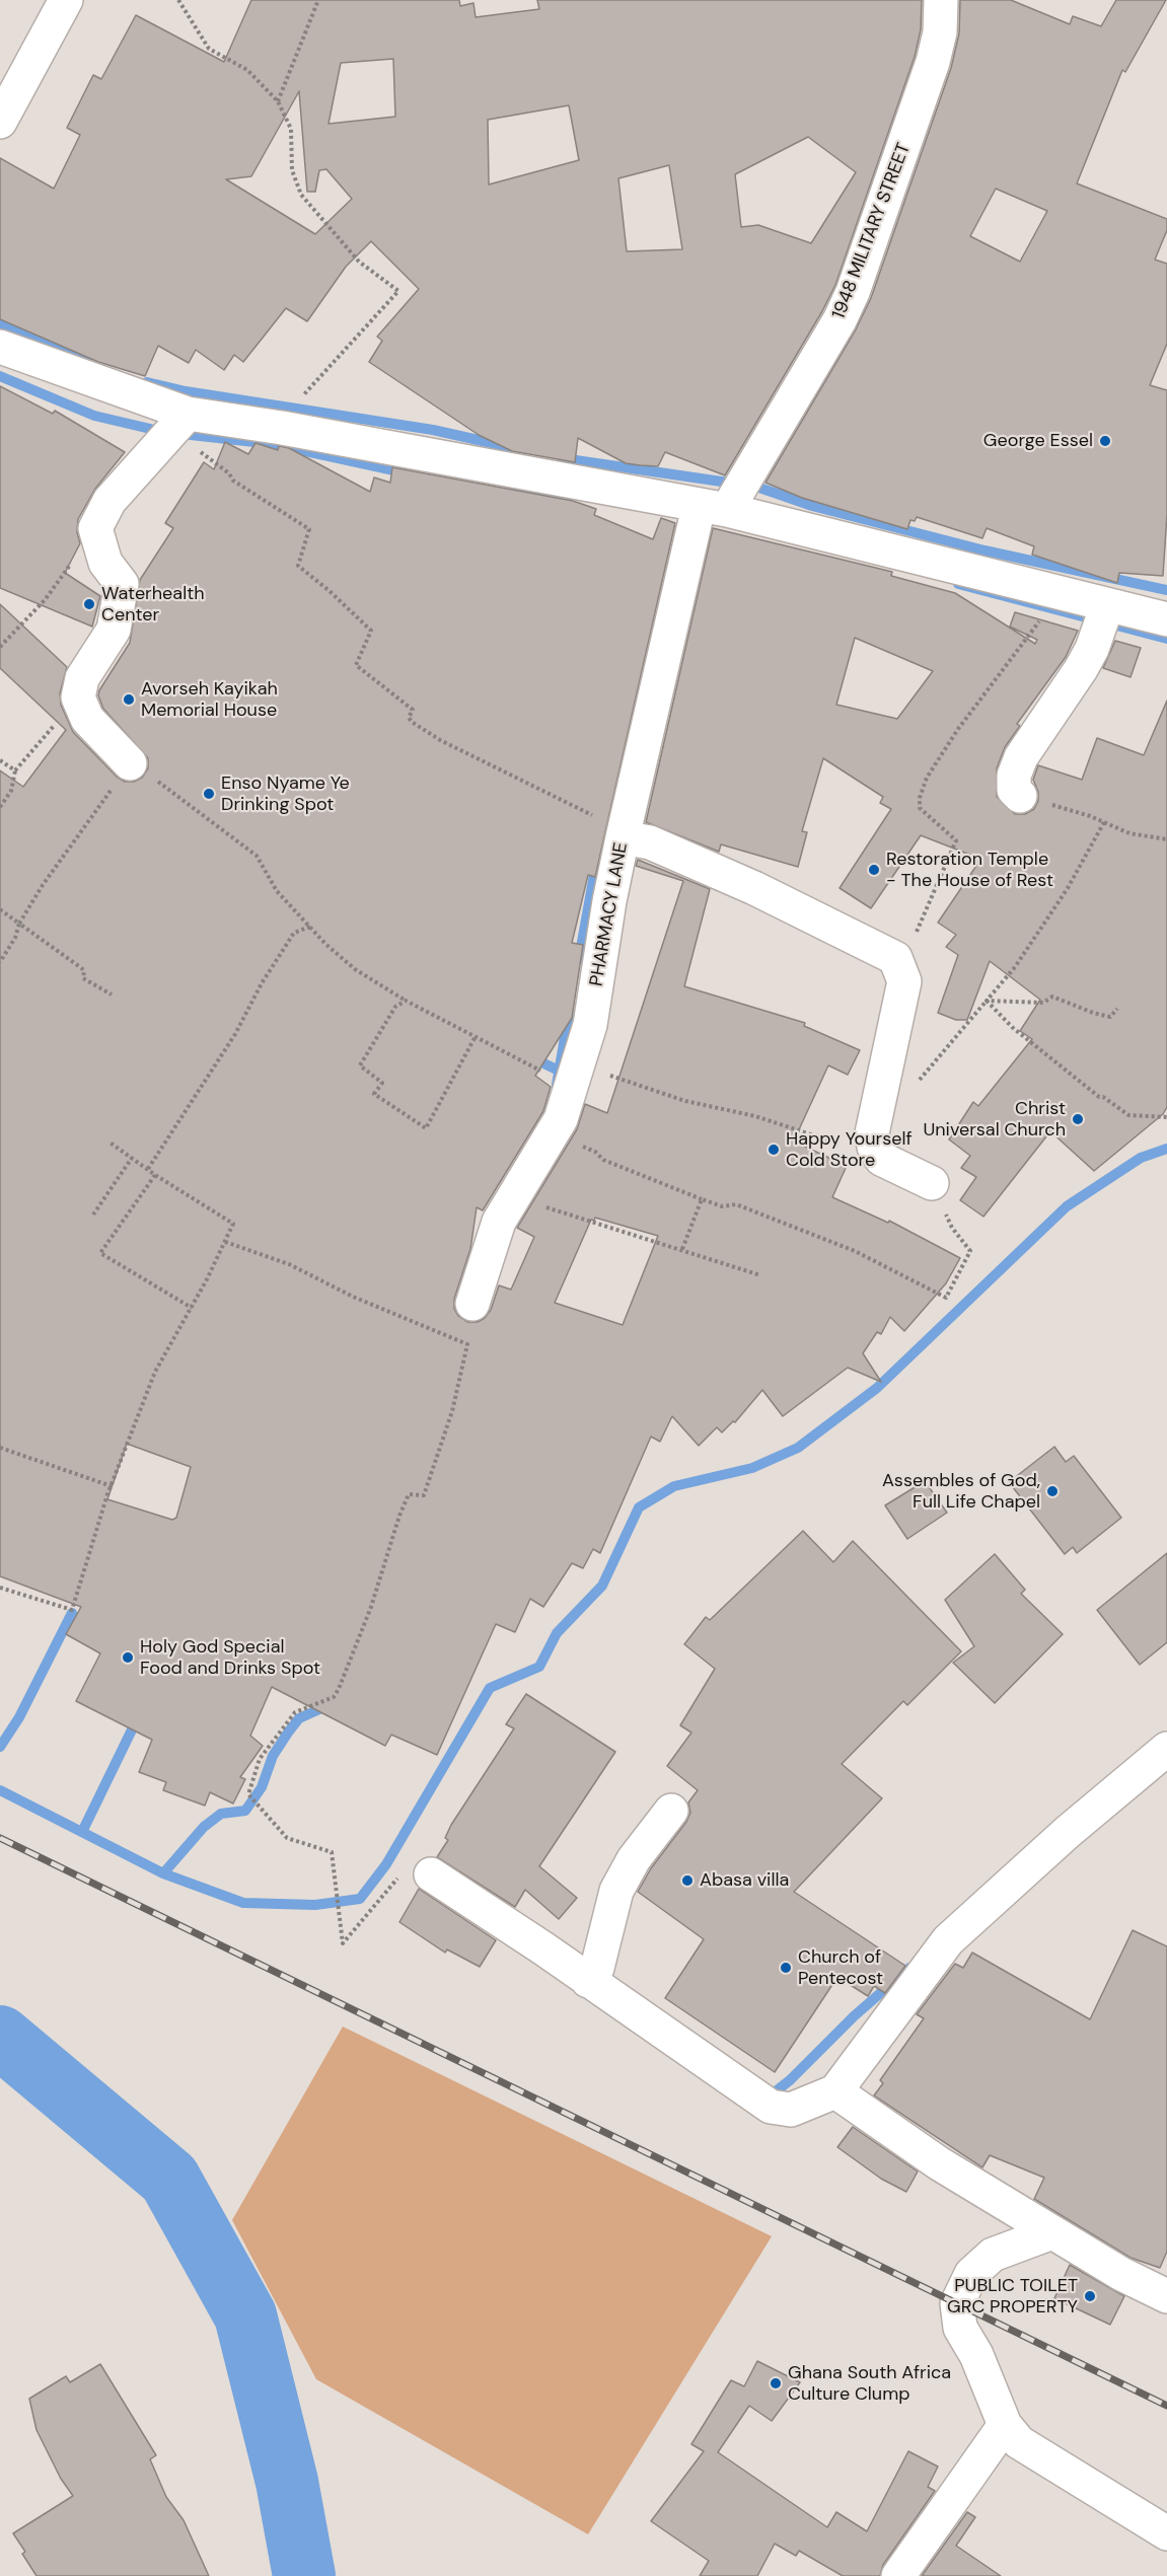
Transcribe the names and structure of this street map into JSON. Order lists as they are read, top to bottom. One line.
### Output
{"streets":{"street":["1948 MILITARY STREET","PHARMACY LANE"]},"crossings":[["1948 MILITARY STREET","PHARMACY LANE"]],"places":["George Essel","Waterhealth Center","Avorseh Kayikah Memorial House","Enso Nyame Ye Drinking Spot","Restoration Temple - The House of Rest","Christ Universal Church","Happy Yourself Cold Store","Assembles of God, Full Life Chapel","Holy God Special Food and Drinks Spot","Abasa villa","Church of Pentecost","PUBLIC TOILET GRC PROPERTY","Ghana South Africa Culture Clump"]}
